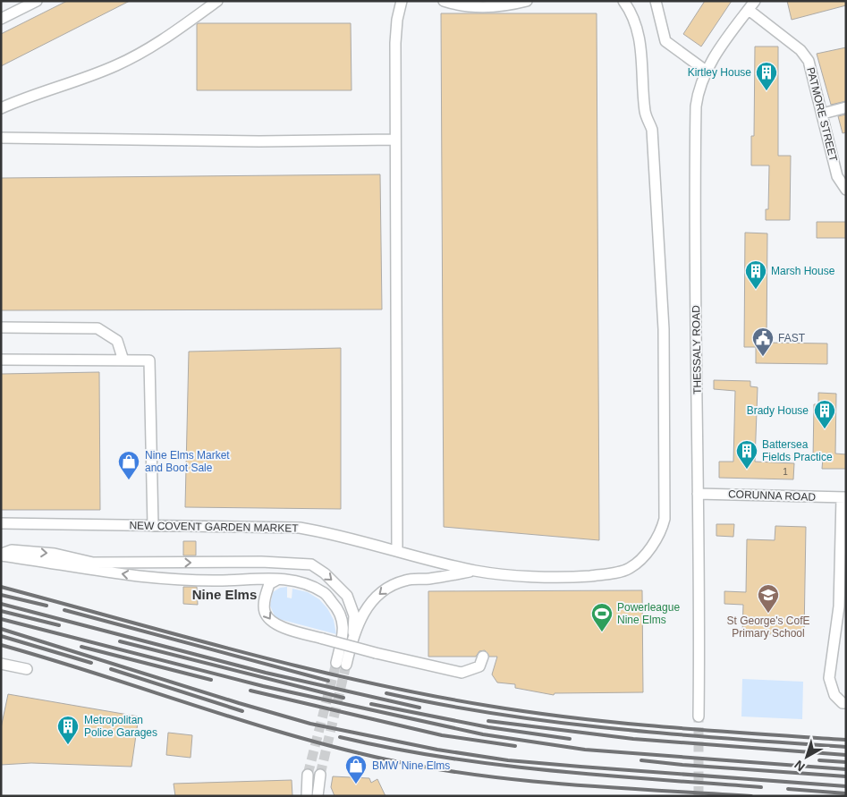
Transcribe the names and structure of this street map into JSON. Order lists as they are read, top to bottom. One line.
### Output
{"streets":{"street":["PATMORE STREET","THESSALY ROAD","CORUNNA ROAD","NEW COVENT GARDEN MARKET"]},"crossings":[["PATMORE STREET","THESSALY ROAD"],["THESSALY ROAD","CORUNNA ROAD"]],"districts":["Nine Elms"],"places":{"building":["Kirtley House","Marsh House","Brady House","Battersea Fields Practice","Metropolitan Police Garages"],"public building":["FAST"],"shop":["Nine Elms Market and Boot Sale","BMW Nine Elms"],"school or university":["St George's CofE Primary School"],"sports":["Powerleague Nine Elms"]},"house_numbers":["1"],"north":"bottom left"}
